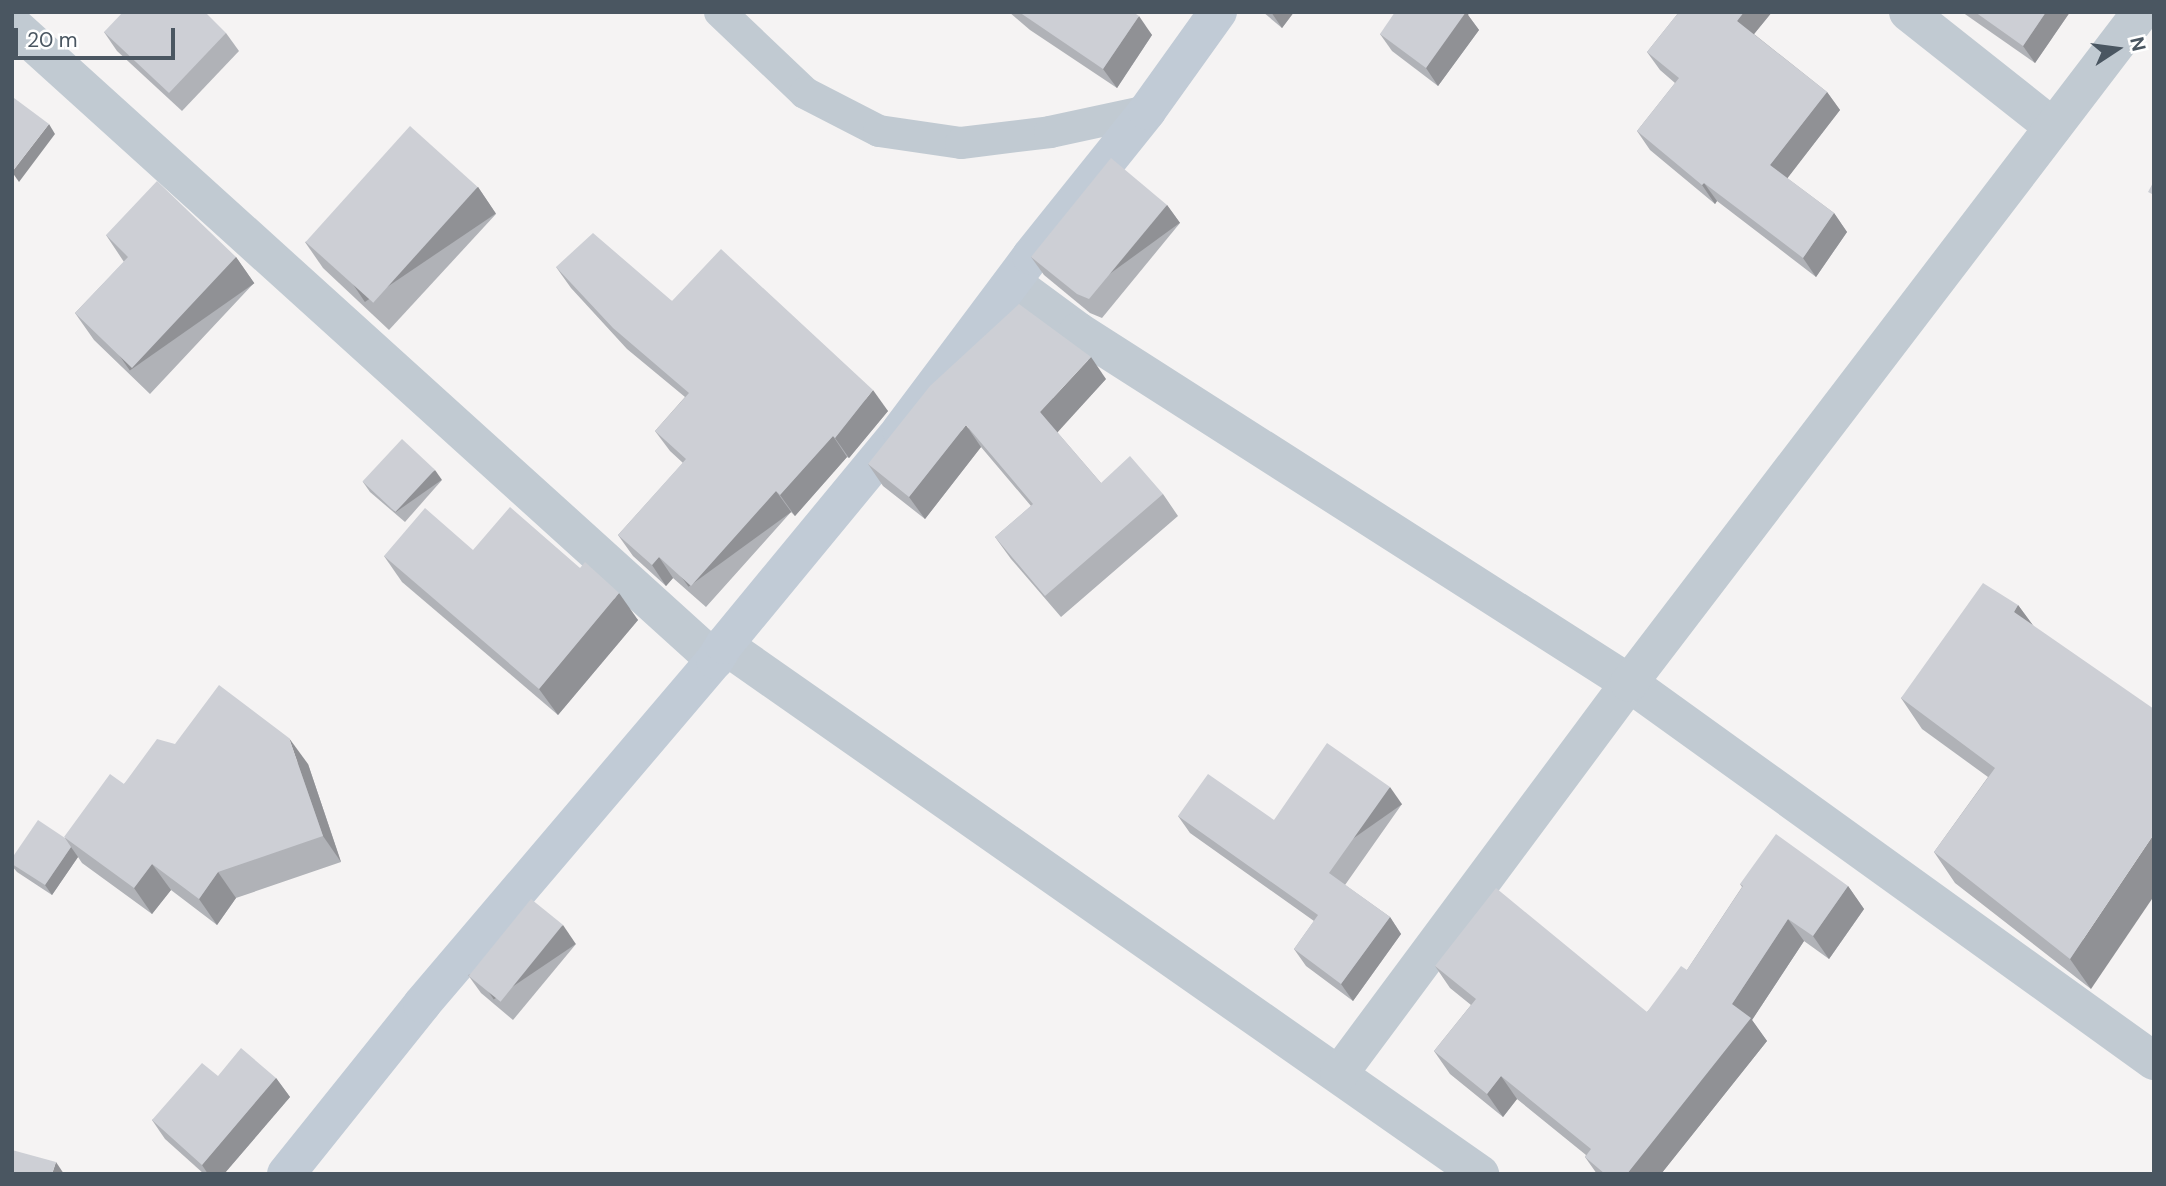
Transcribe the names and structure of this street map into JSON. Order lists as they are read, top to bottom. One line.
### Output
{"scale_bar":"20 m","north":"right"}
